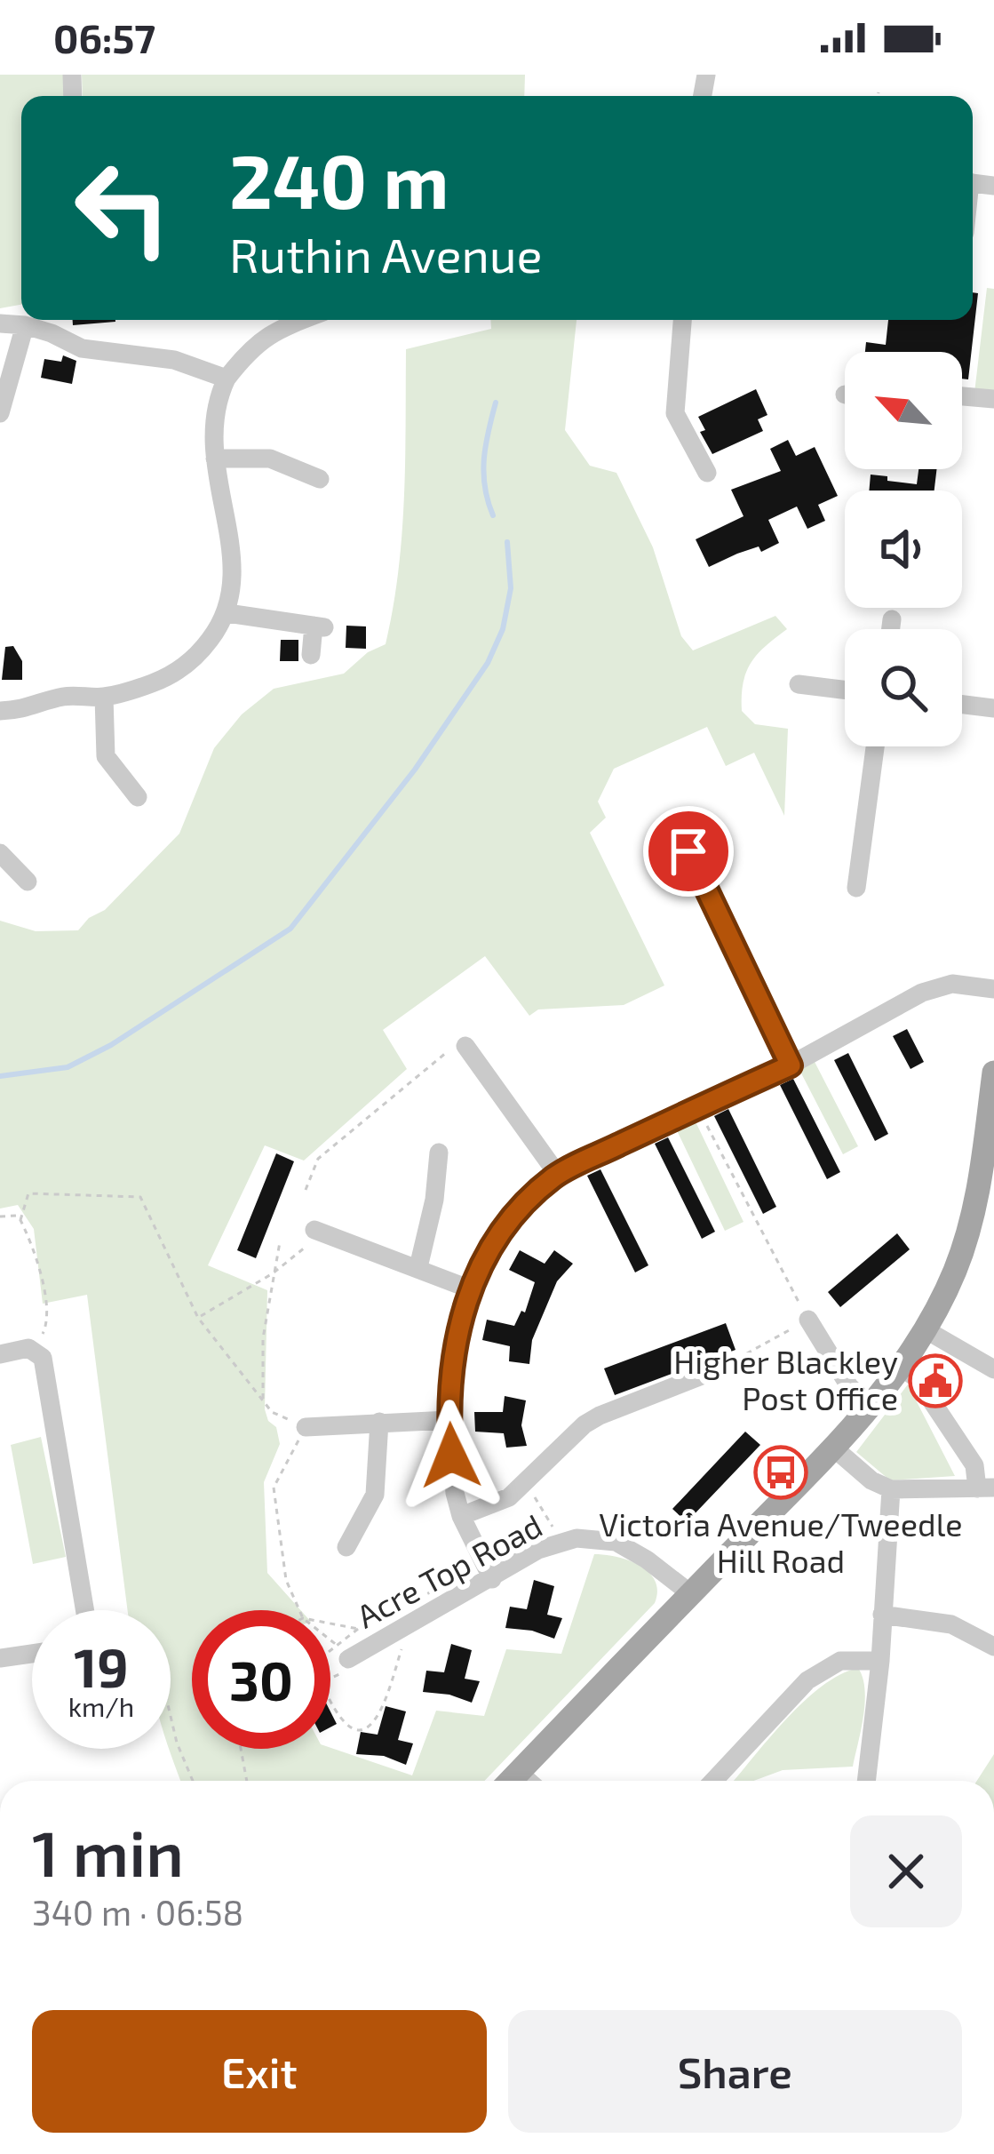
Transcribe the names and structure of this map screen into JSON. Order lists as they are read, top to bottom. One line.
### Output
{"streets":{"street":["Acre Top Road"]},"places":{"public building":["Higher Blackley Post Office"],"bus stop":["Victoria Avenue/Tweedle Hill Road"]},"north":"top left","page":{"status":"06:57","turn":["240 m","Ruthin Avenue"],"speed":"19 km/h","limit":"30","heading":["1 min","340 m · 06:58"],"buttons":["Exit","Share"]}}
